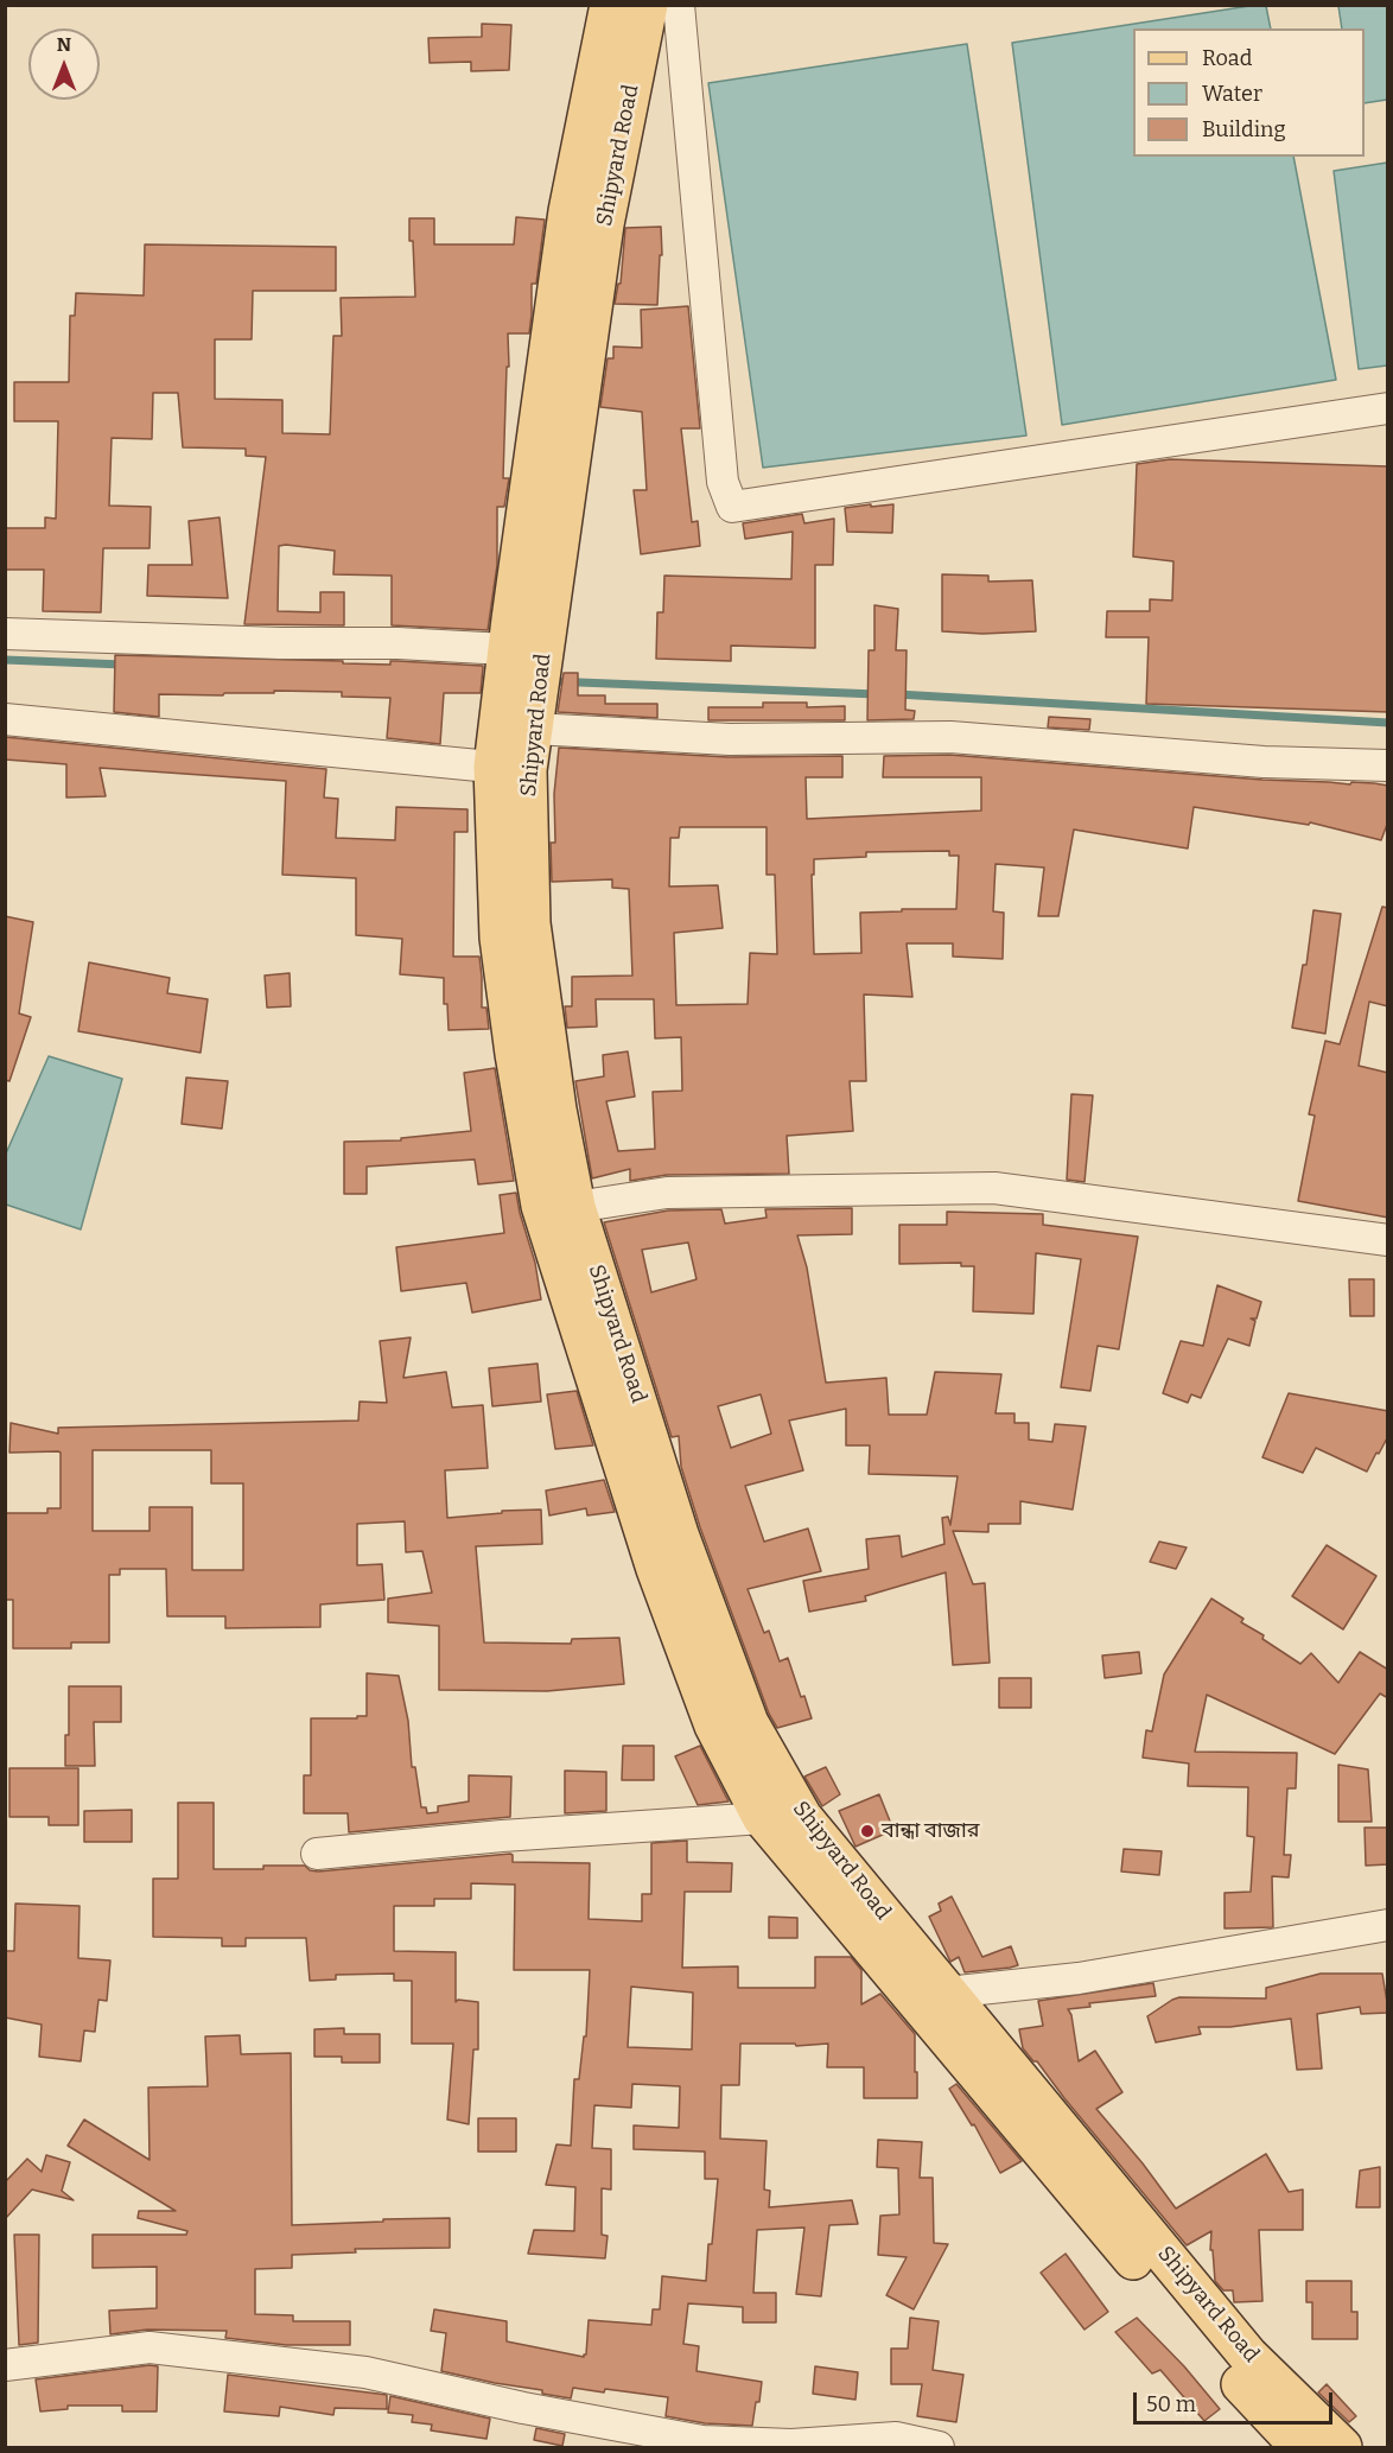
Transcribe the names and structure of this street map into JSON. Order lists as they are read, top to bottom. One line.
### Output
{"streets":{"main road":["Shipyard Road"]},"places":["বান্ধা বাজার"],"legend":["Road","Water","Building"],"scale_bar":"50 m","north":"top"}
